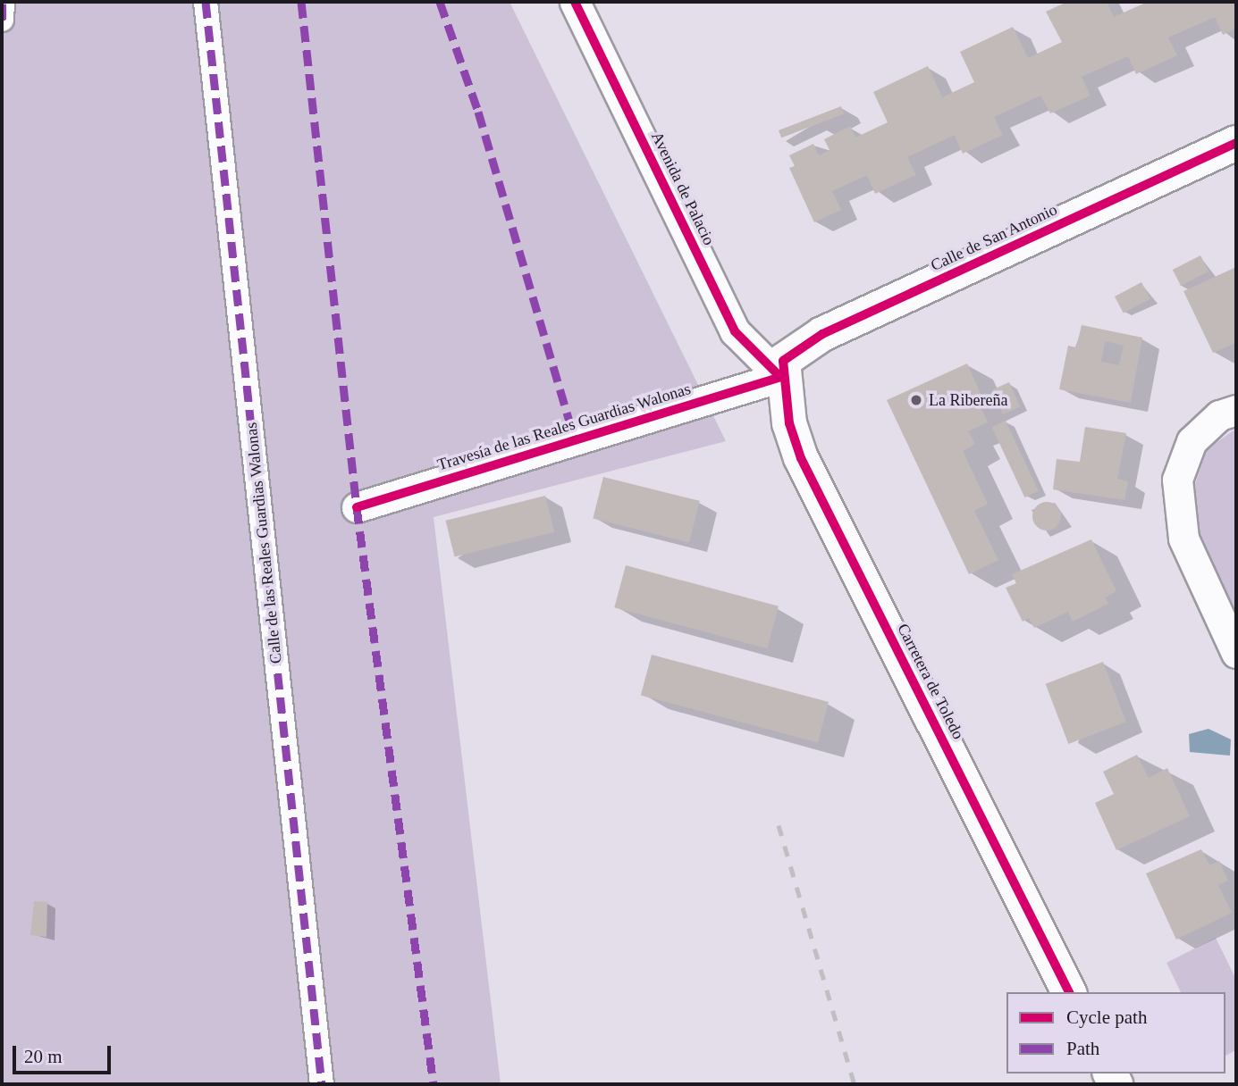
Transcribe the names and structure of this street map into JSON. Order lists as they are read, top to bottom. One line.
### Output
{"streets":{"street":["Avenida de Palacio","Calle de San Antonio","Travesía de las Reales Guardias Walonas","Calle de las Reales Guardias Walonas","Carretera de Toledo"]},"crossings":[["Avenida de Palacio","Calle de San Antonio"],["Avenida de Palacio","Travesía de las Reales Guardias Walonas"],["Avenida de Palacio","Carretera de Toledo"],["Calle de San Antonio","Travesía de las Reales Guardias Walonas"],["Calle de San Antonio","Carretera de Toledo"],["Travesía de las Reales Guardias Walonas","Carretera de Toledo"]],"places":["La Ribereña"],"legend":["Cycle path","Path"],"scale_bar":"20 m"}
